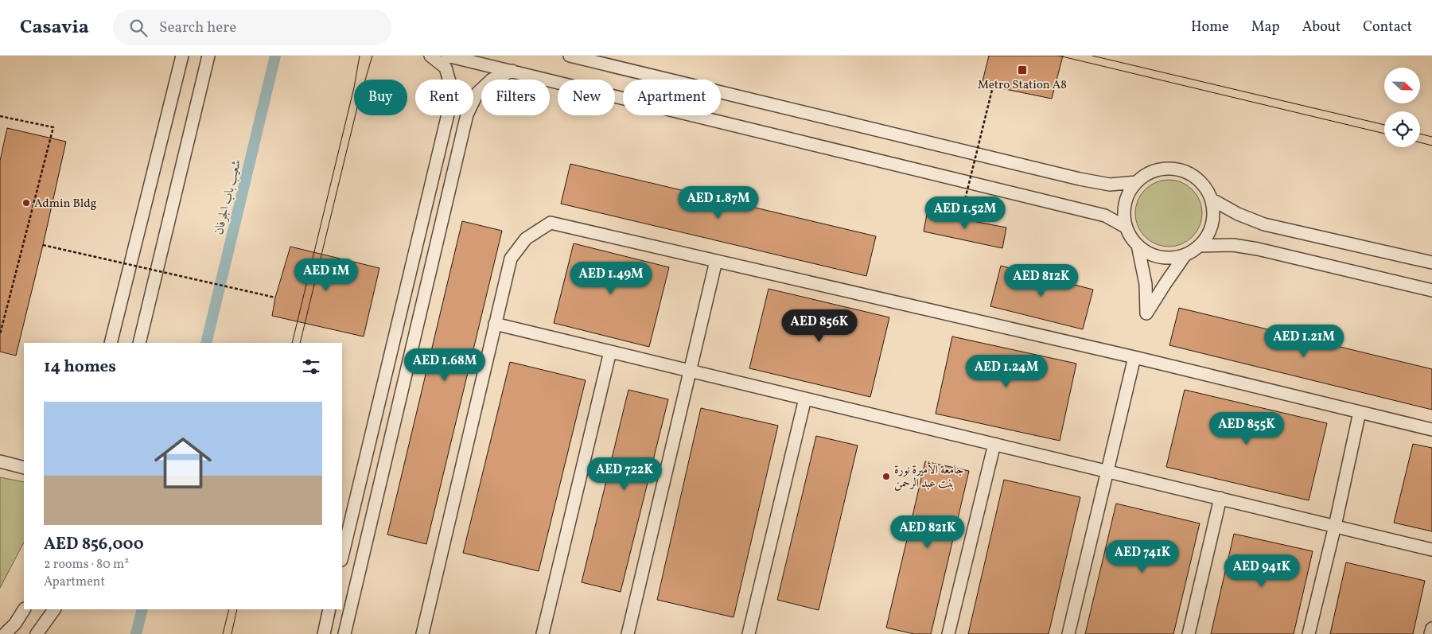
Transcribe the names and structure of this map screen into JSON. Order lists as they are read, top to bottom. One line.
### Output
{"water":["شعيب باب الجرفان"],"places":{"transit":["Metro Station A8"],"other":["Admin Bldg","جامعة الأميرة نورة بنت عبد الرحمن"]},"north":"right","page":{"header":"Casavia","search":"Search here","nav":["Home","Map","About","Contact"],"chip":["Buy","Rent","Filters","New","Apartment"],"price":["AED 1.87M","AED 1.52M","AED 1M","AED 1.49M","AED 812K","AED 856K","AED 1.21M","AED 1.68M","AED 1.24M","AED 855K","AED 722K","AED 821K","AED 741K","AED 941K"],"heading":"14 homes","list":[{"name":"AED 856,000","note":"2 rooms · 80 m² · Apartment"}]}}
